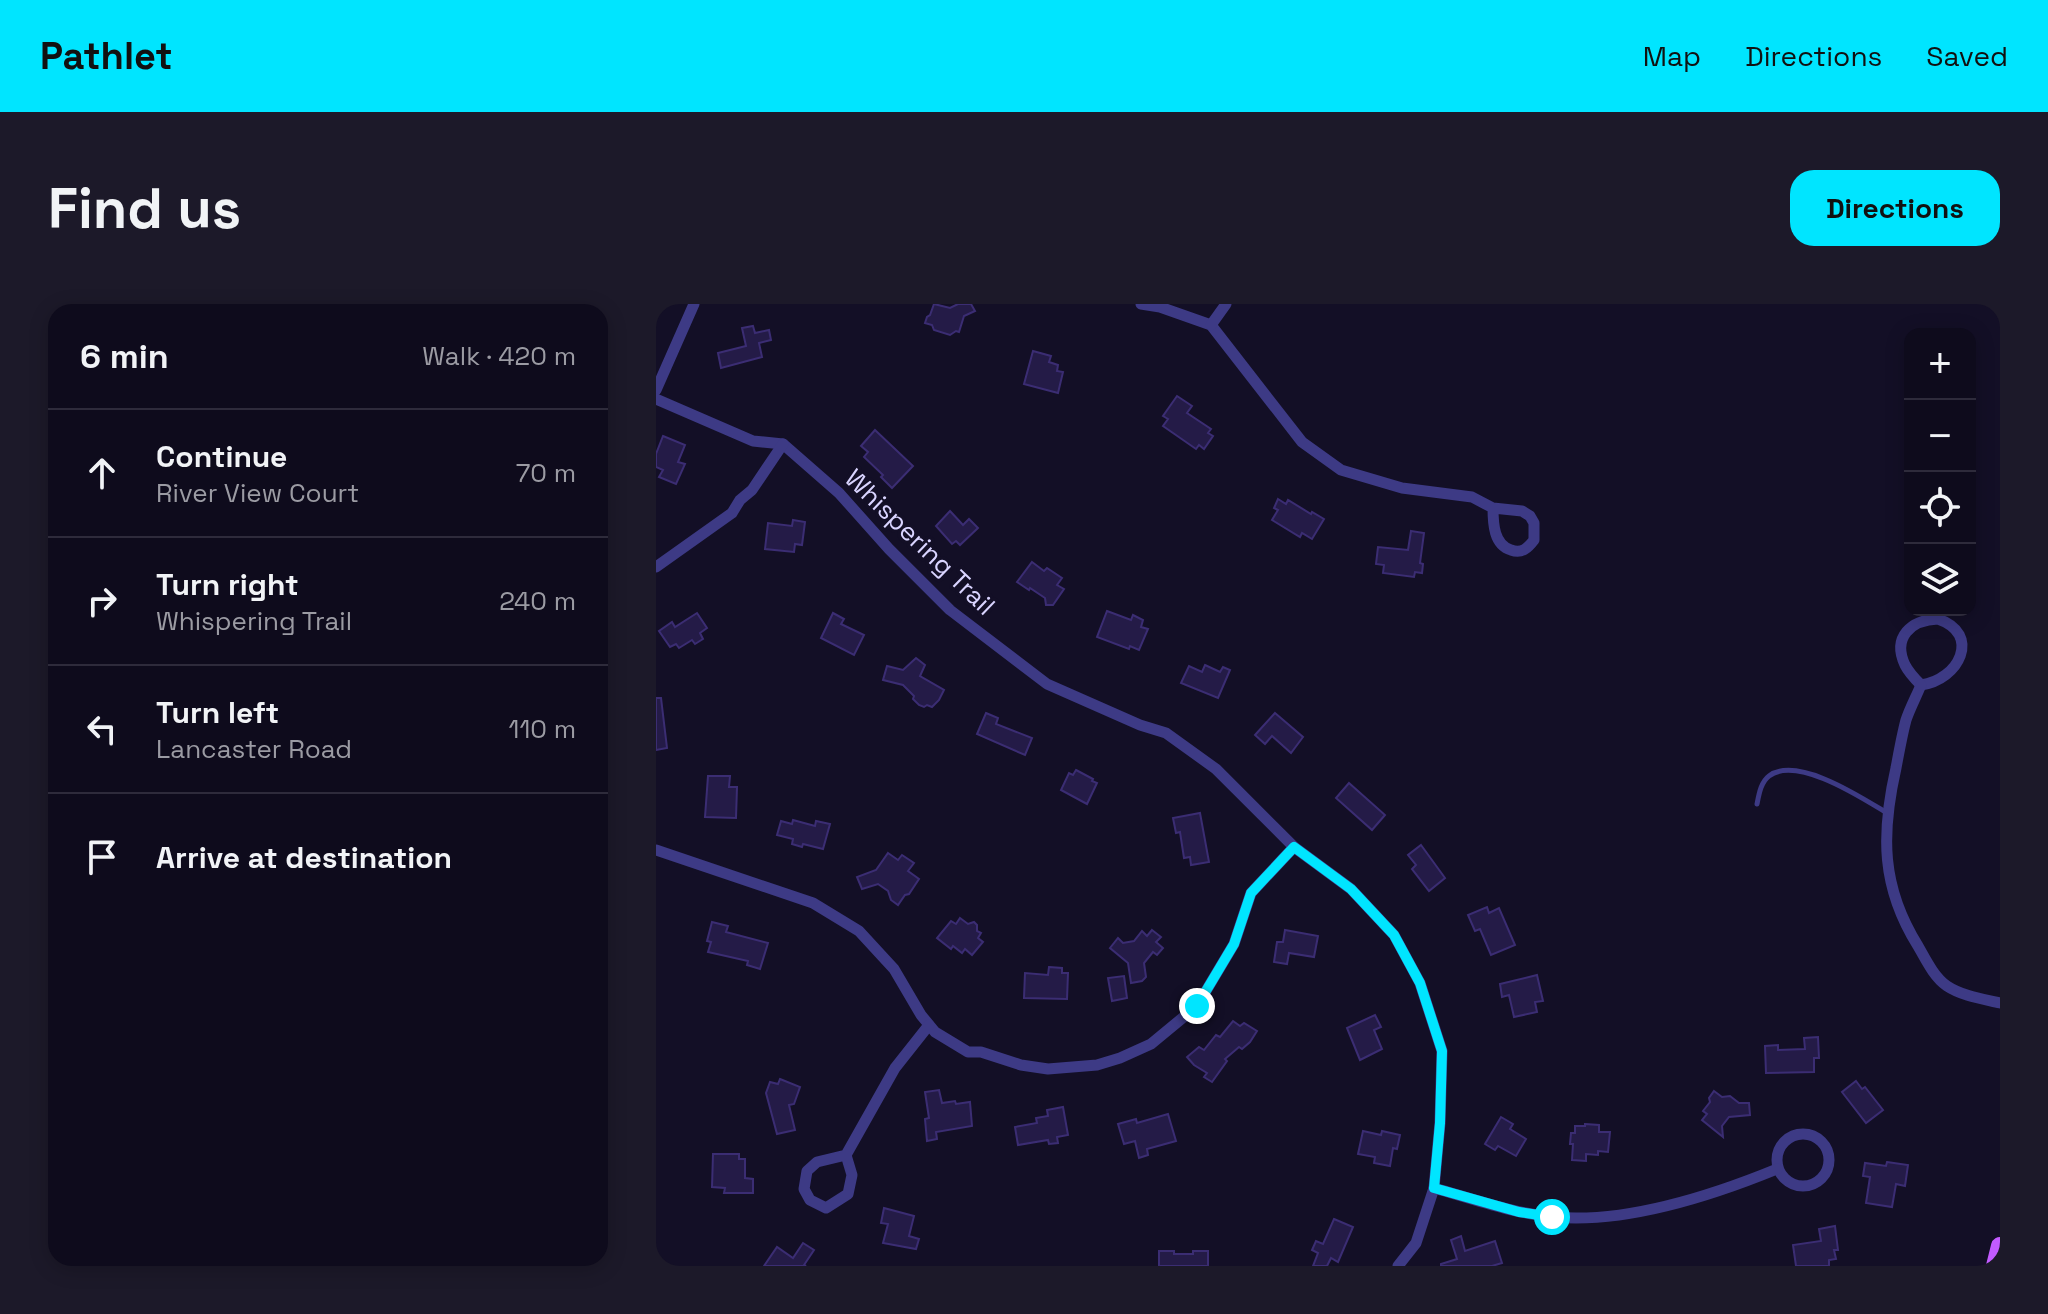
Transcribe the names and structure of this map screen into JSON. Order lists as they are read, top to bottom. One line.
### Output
{"streets":{"street":["Whispering Trail"]},"page":{"header":"Pathlet","nav":["Map","Directions","Saved"],"buttons":"Directions","title":"Find us","heading":["6 min","Walk · 420 m"],"map_buttons":["+","−"],"list":[["Continue","River View Court","70 m"],["Turn right","Whispering Trail","240 m"],["Turn left","Lancaster Road","110 m"],"Arrive at destination"]}}
